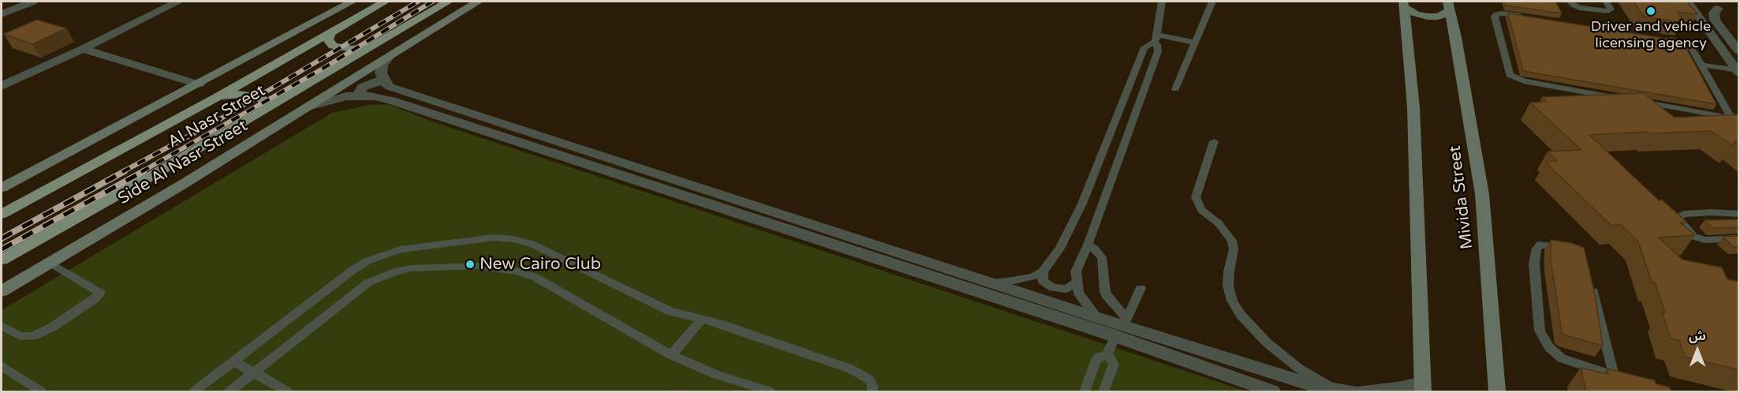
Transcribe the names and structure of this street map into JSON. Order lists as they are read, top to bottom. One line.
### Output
{"streets":{"main road":["Al Nasr Street"],"street":["Side Al Nasr Street","Mivida Street"]},"places":["Driver and vehicle licensing agency","New Cairo Club"],"north":"top"}
